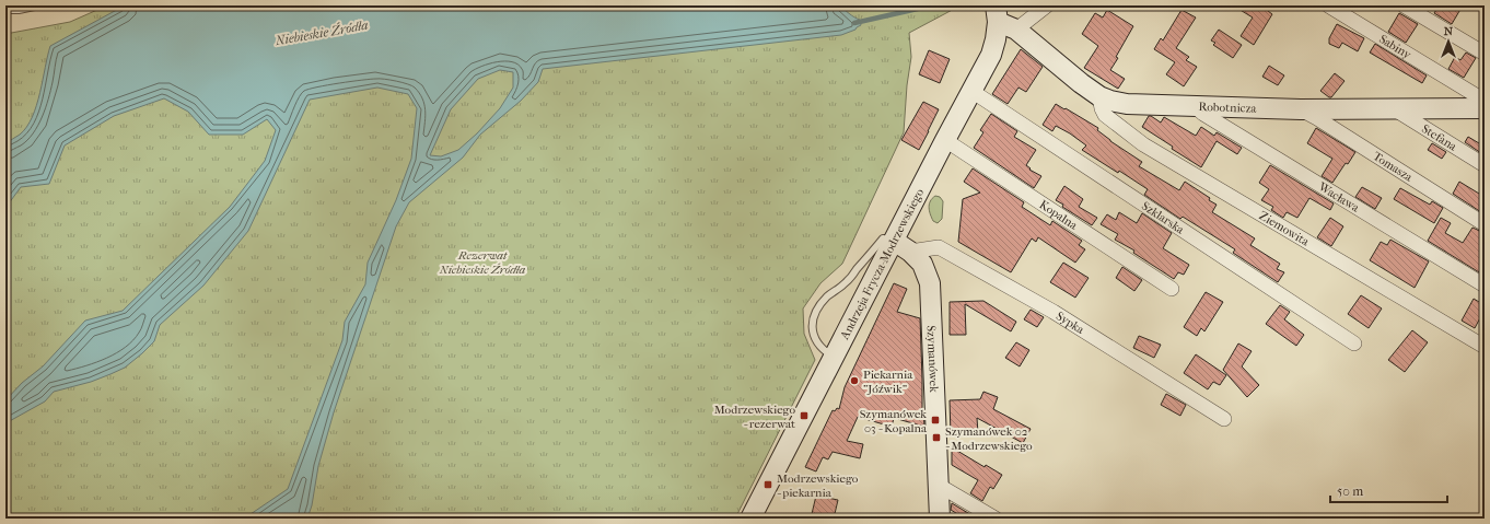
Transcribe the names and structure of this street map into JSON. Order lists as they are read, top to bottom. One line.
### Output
{"streets":{"street":["Sabiny","Robotnicza","Stefana","Tomasza","Wacława","Kopalna","Szklarska","Ziemowita","Andrzeja Frycza-Modrzewskiego","Sypka","Szymanówek"]},"crossings":[["Robotnicza","Stefana"],["Robotnicza","Tomasza"],["Robotnicza","Wacława"],["Robotnicza","Ziemowita"],["Robotnicza","Andrzeja Frycza-Modrzewskiego"],["Kopalna","Andrzeja Frycza-Modrzewskiego"],["Szklarska","Andrzeja Frycza-Modrzewskiego"],["Andrzeja Frycza-Modrzewskiego","Szymanówek"],["Sypka","Szymanówek"]],"water":["Niebieskie Źródła"],"parks":["Rezerwat Niebieskie Źródła"],"places":{"other":["Piekarnia \"Jóźwik\""],"transit":["Modrzewskiego - rezerwat","Szymanówek 03 - Kopalna","Szymanówek 02 - Modrzewskiego","Modrzewskiego - piekarnia"]},"scale_bar":"50 m","north":"top"}
